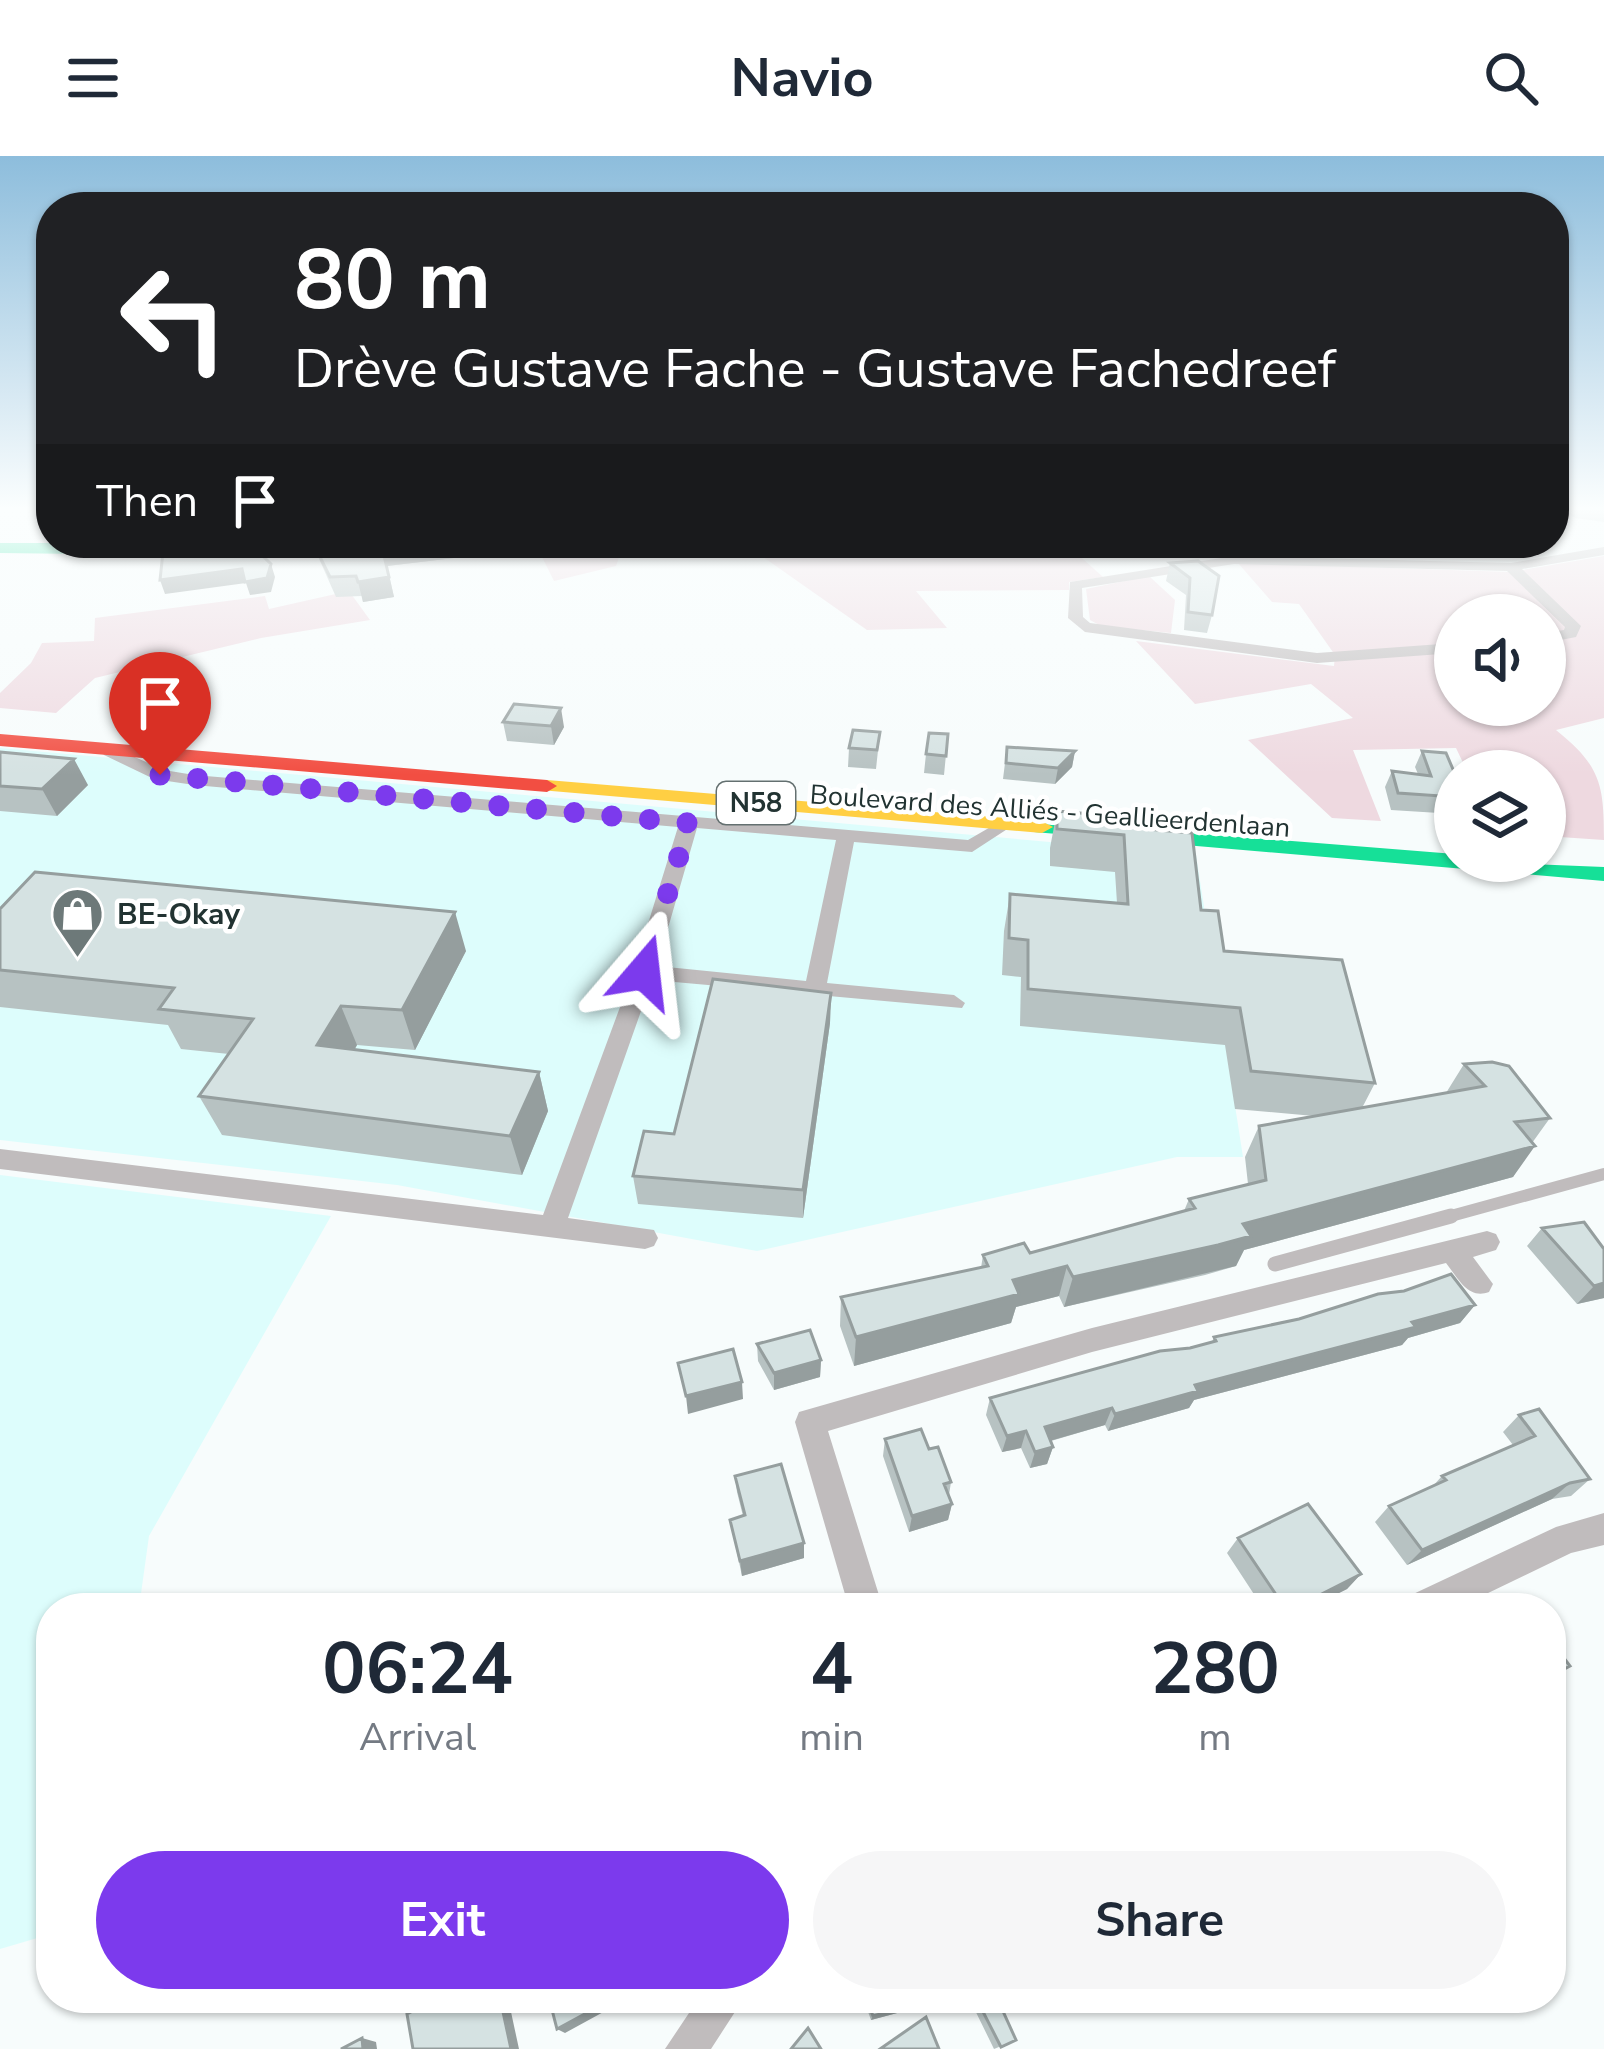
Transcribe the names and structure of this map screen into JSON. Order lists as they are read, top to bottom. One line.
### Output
{"streets":{"main road":["N58","Boulevard des Alliés - Geallieerdenlaan"]},"places":{"shop":["BE-Okay"]},"page":{"header":"Navio","turn":["80 m","Drève Gustave Fache - Gustave Fachedreef"],"then":"Then","eta":["06:24","Arrival","4","min","280","m"],"buttons":["Exit","Share"]}}
